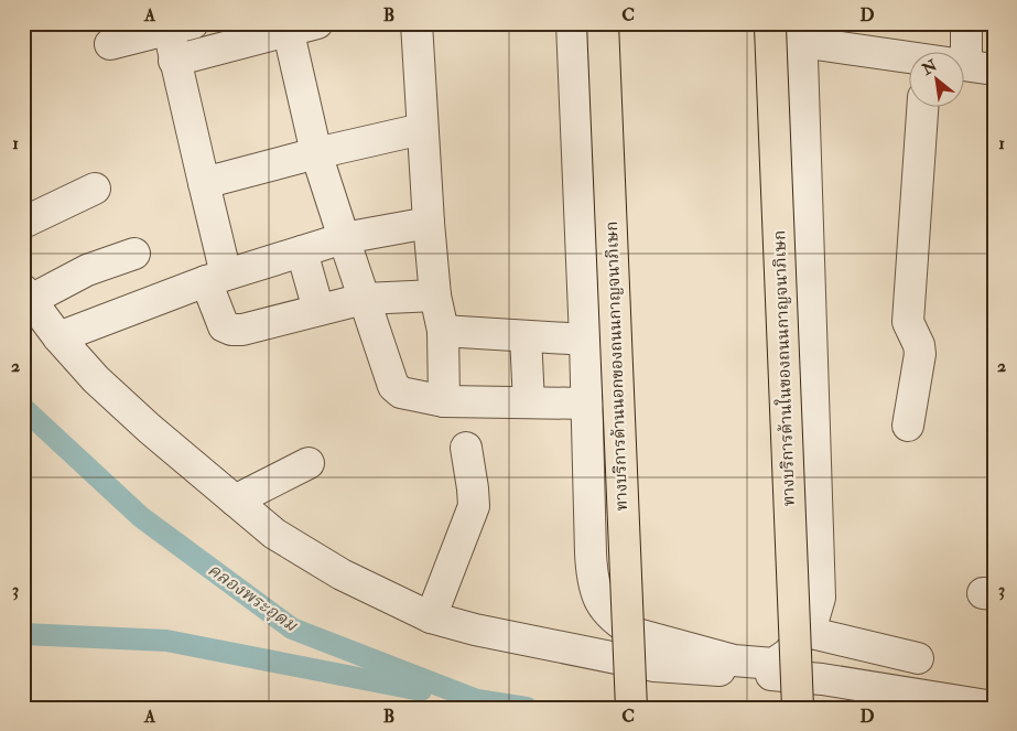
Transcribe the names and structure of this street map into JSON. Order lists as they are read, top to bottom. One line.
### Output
{"streets":{"main road":["ทางบริการด้านนอกของถนนกาญจนาภิเษก","ทางบริการด้านในของถนนกาญจนาภิเษก"]},"water":["คลองพระอุดม"],"north":"top left","grid":{"columns":["A","B","C","D"],"rows":["1","2","3"]}}
